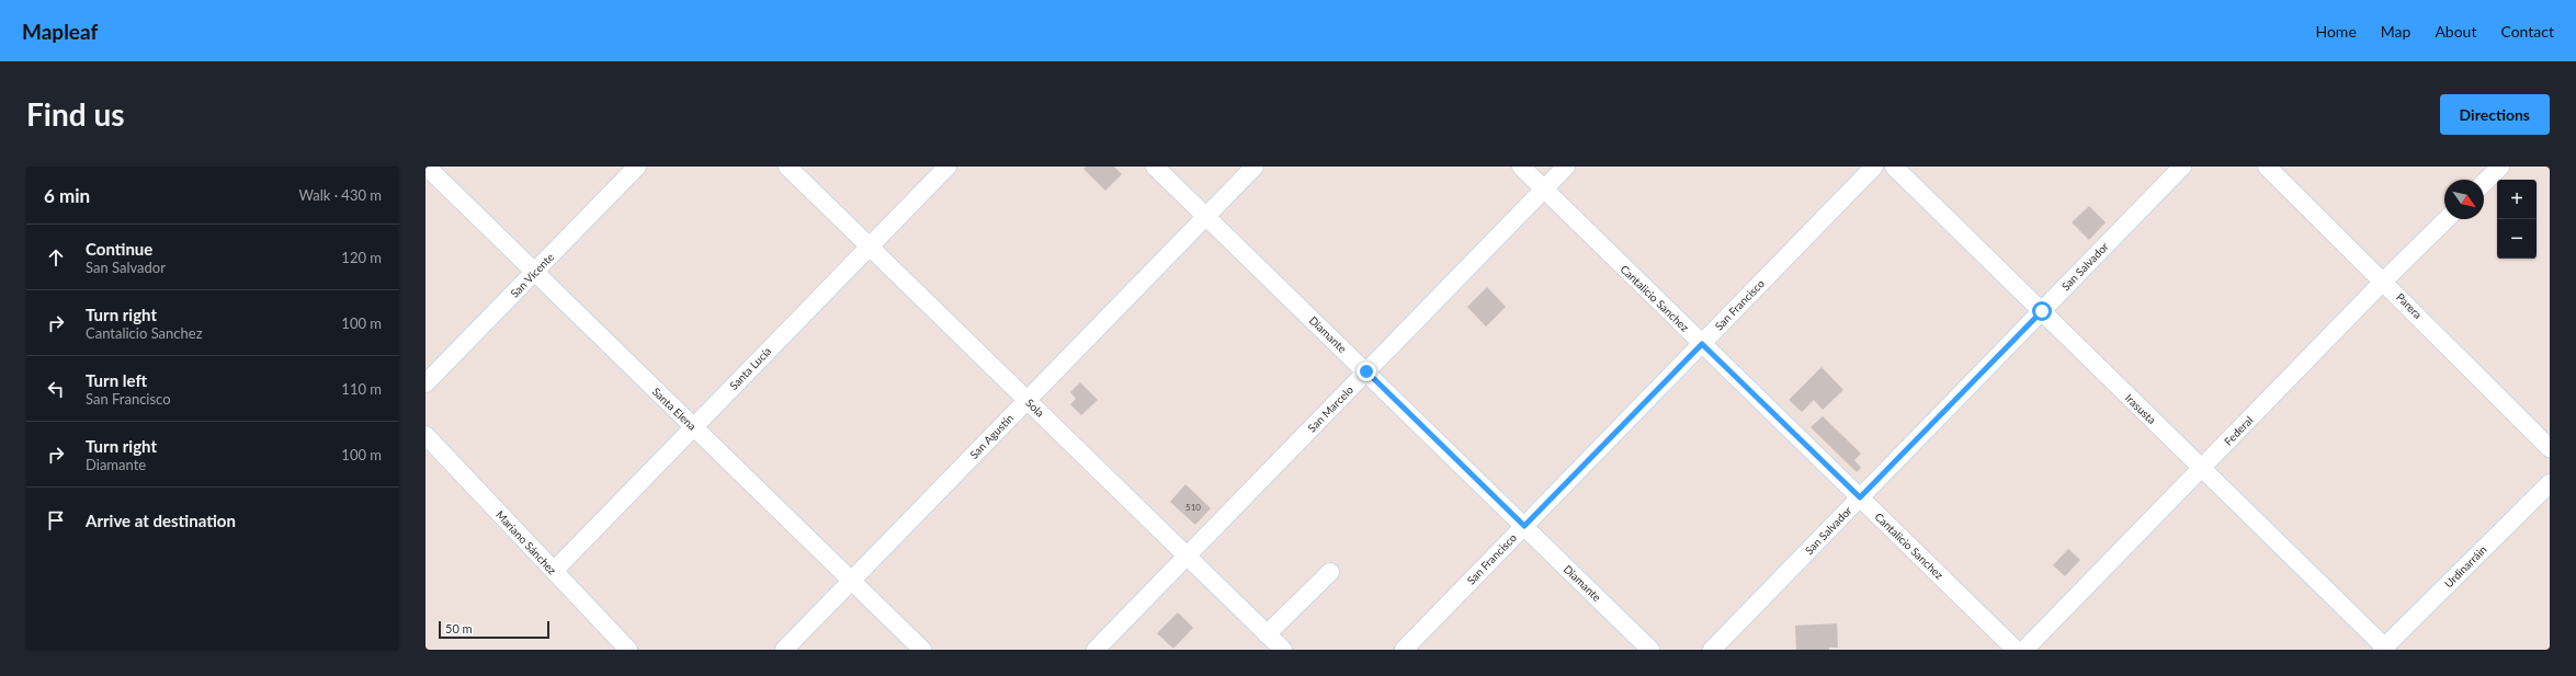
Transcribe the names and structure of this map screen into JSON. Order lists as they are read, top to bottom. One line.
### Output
{"streets":{"street":["San Salvador","San Vicente","Cantalicio Sanchez","San Francisco","Parera","Diamante","Santa Lucía","Sola","Santa Elena","San Marcelo","Irasusta","Federal","San Agustín","Mariano Sánchez","Urdinarráin"]},"crossings":[["San Salvador","Cantalicio Sanchez"],["San Salvador","Irasusta"],["San Vicente","Santa Elena"],["Cantalicio Sanchez","San Francisco"],["Cantalicio Sanchez","San Marcelo"],["San Francisco","Diamante"],["Parera","Federal"],["Diamante","San Marcelo"],["Diamante","San Agustín"],["Santa Lucía","Sola"],["Santa Lucía","Santa Elena"],["Santa Lucía","Mariano Sánchez"],["Sola","San Marcelo"],["Sola","San Agustín"],["Santa Elena","San Agustín"],["Irasusta","Federal"],["Irasusta","Urdinarráin"]],"house_numbers":["510"],"scale_bar":"50 m","north":"bottom right","page":{"header":"Mapleaf","nav":["Home","Map","About","Contact"],"buttons":"Directions","title":"Find us","heading":["6 min","Walk · 430 m"],"map_buttons":["+","−"],"list":[["Continue","San Salvador","120 m"],["Turn right","Cantalicio Sanchez","100 m"],["Turn left","San Francisco","110 m"],["Turn right","Diamante","100 m"],"Arrive at destination"],"scale":"50 m"}}
